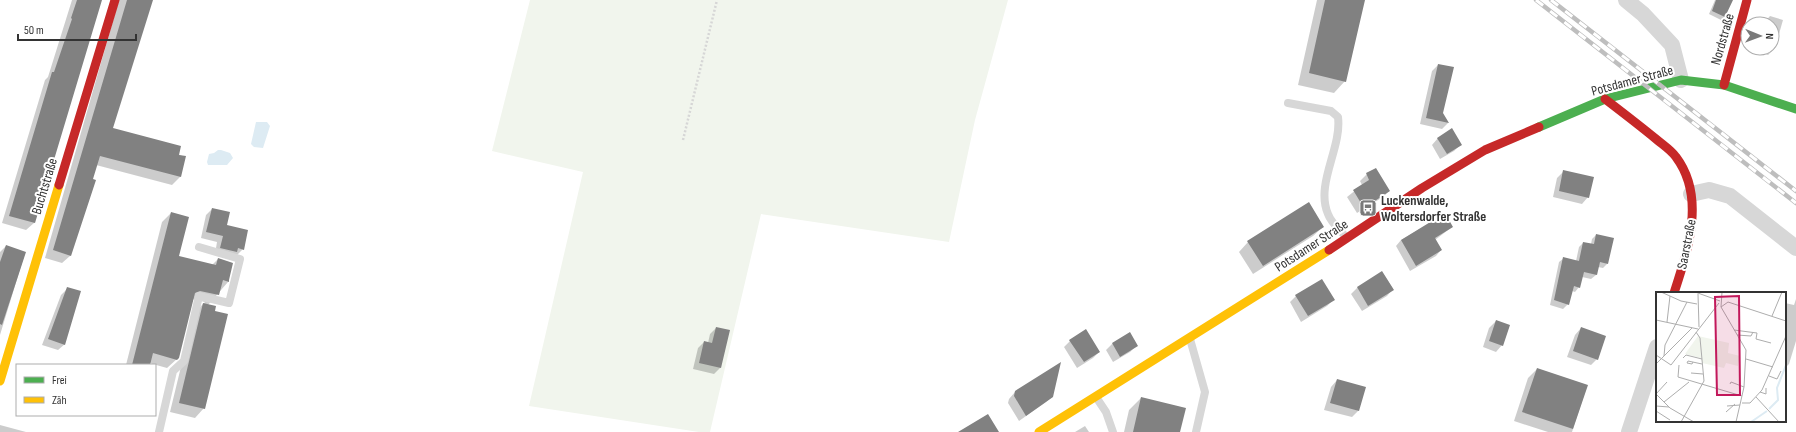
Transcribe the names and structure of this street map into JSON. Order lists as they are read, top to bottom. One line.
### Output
{"streets":{"street":["Nordstraße","Potsdamer Straße","Buchtstraße","Saarstraße"]},"crossings":[["Nordstraße","Potsdamer Straße"],["Potsdamer Straße","Saarstraße"]],"places":{"bus stop":["Luckenwalde, Woltersdorfer Straße"]},"legend":["Frei","Zäh"],"scale_bar":"50 m","north":"right"}
